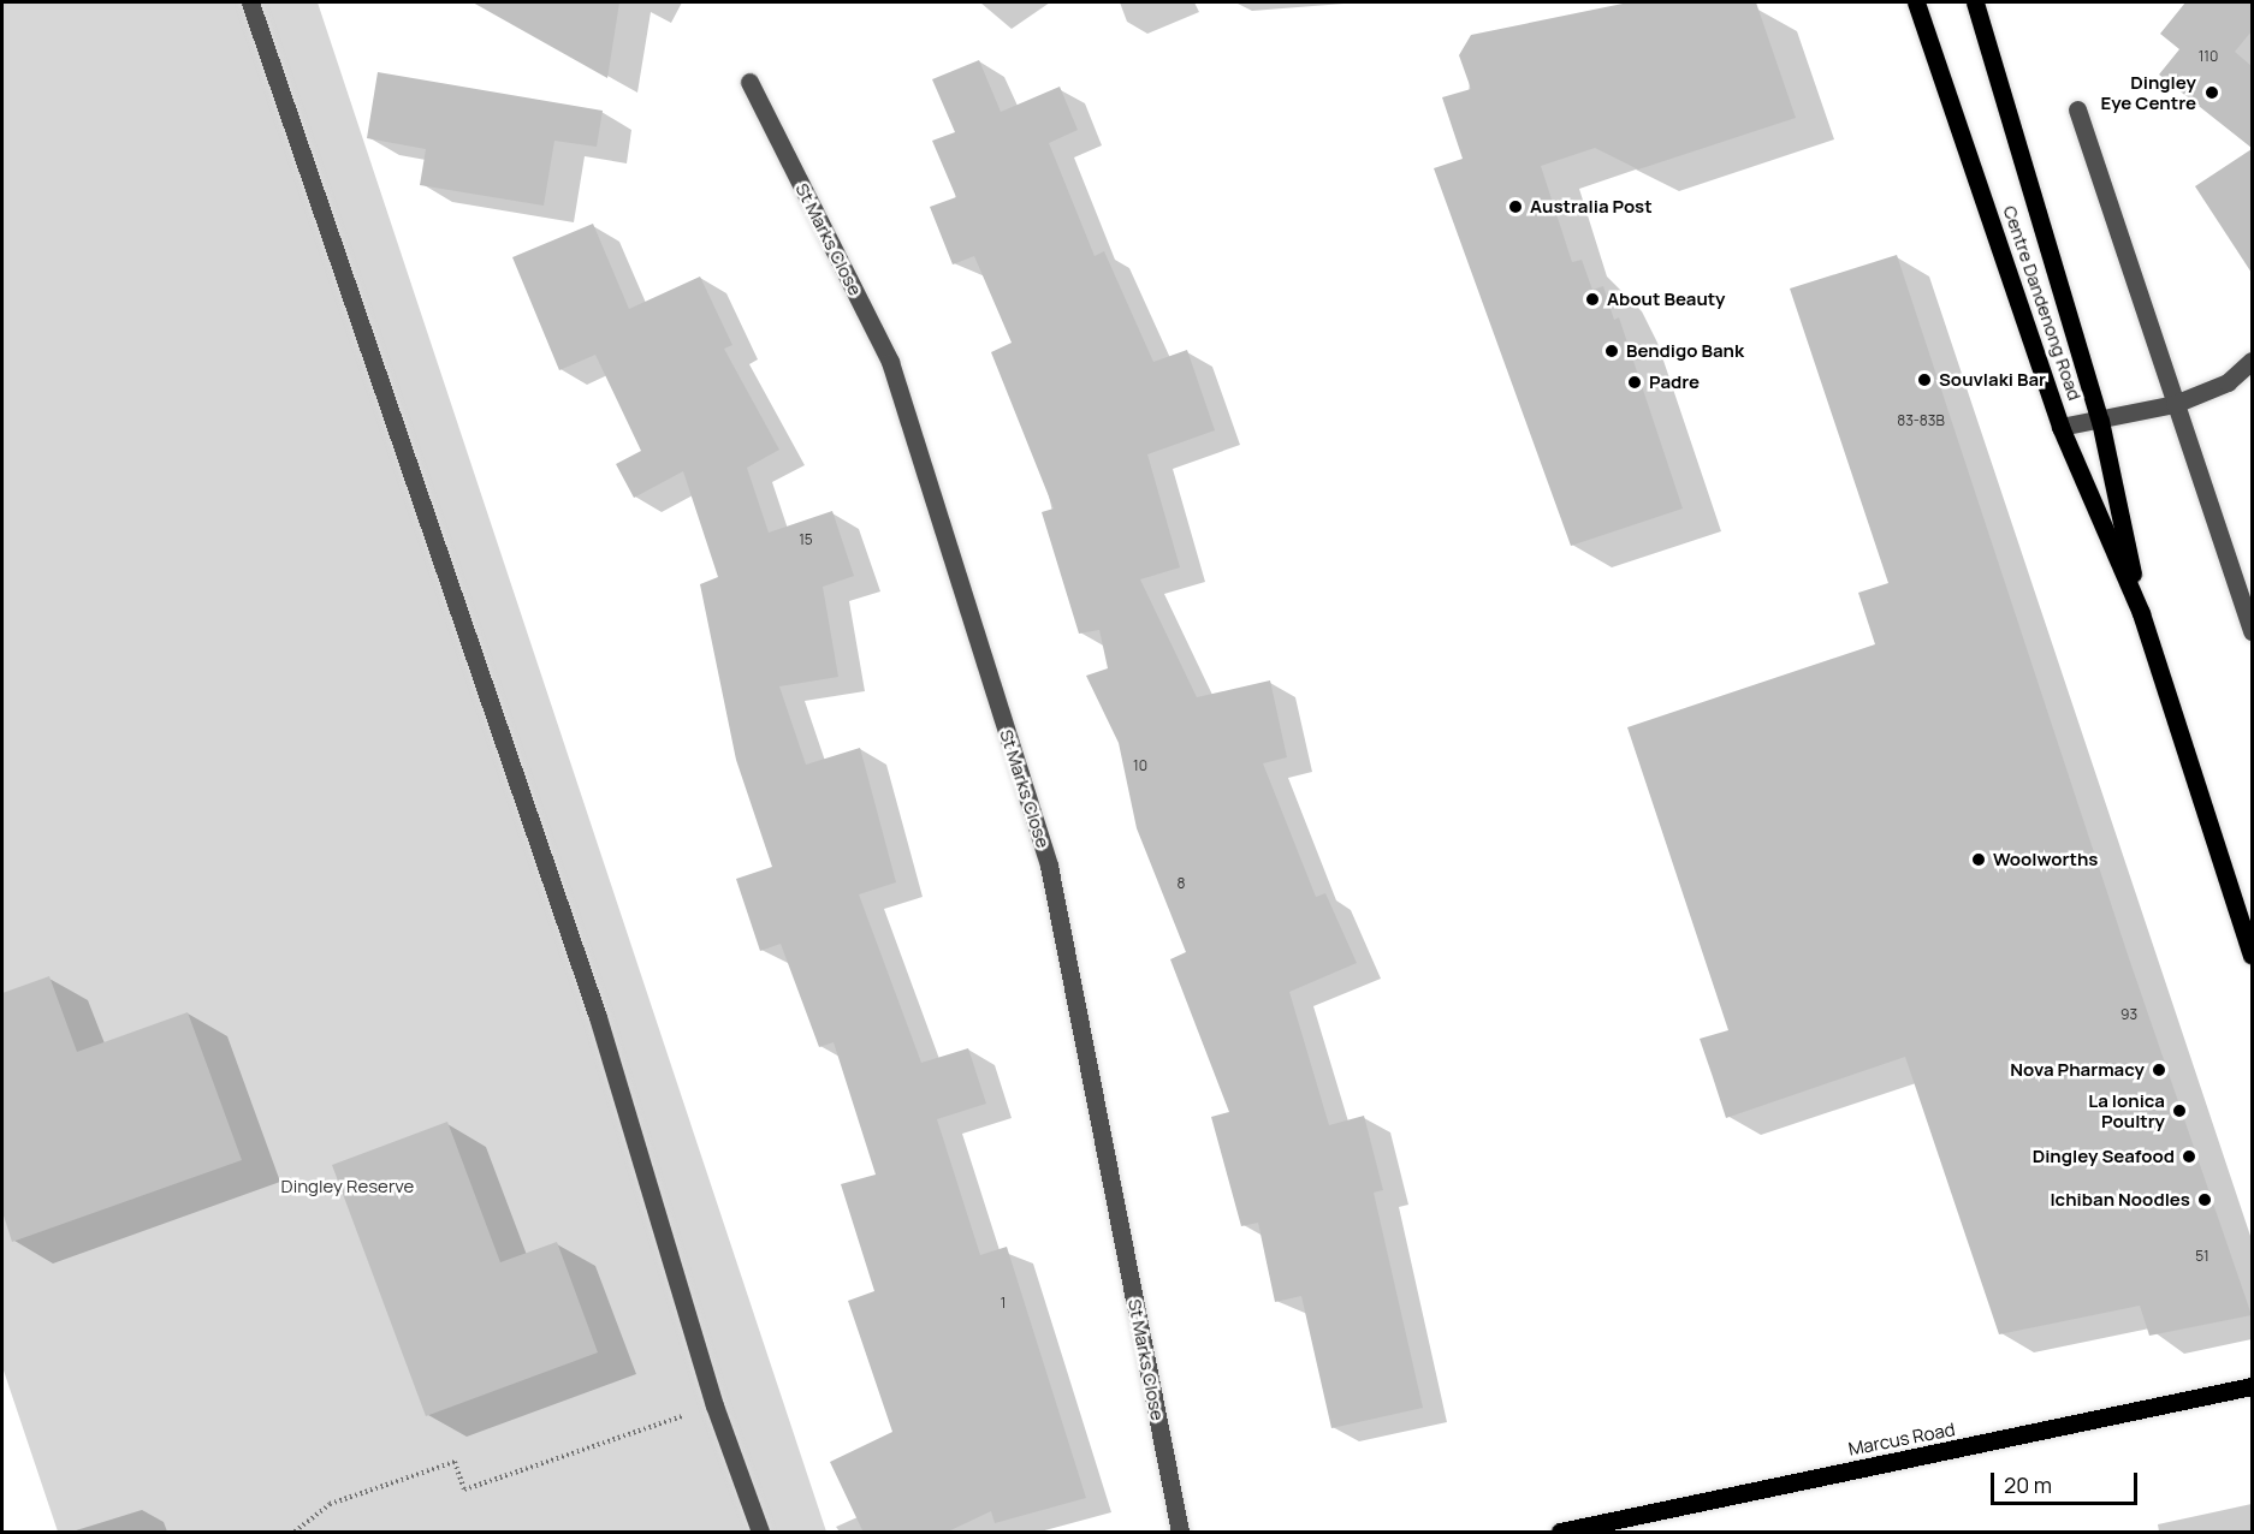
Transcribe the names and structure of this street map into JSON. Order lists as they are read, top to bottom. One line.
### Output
{"streets":{"main road":["Centre Dandenong Road","Marcus Road"],"street":["St Marks Close"]},"parks":["Dingley Reserve"],"places":["Dingley Eye Centre","Australia Post","About Beauty","Bendigo Bank","Souvlaki Bar","Padre","Woolworths","Nova Pharmacy","La Ionica Poultry","Dingley Seafood","Ichiban Noodles"],"house_numbers":["110","83-83B","15","10","8","93","51","1"],"scale_bar":"20 m"}
